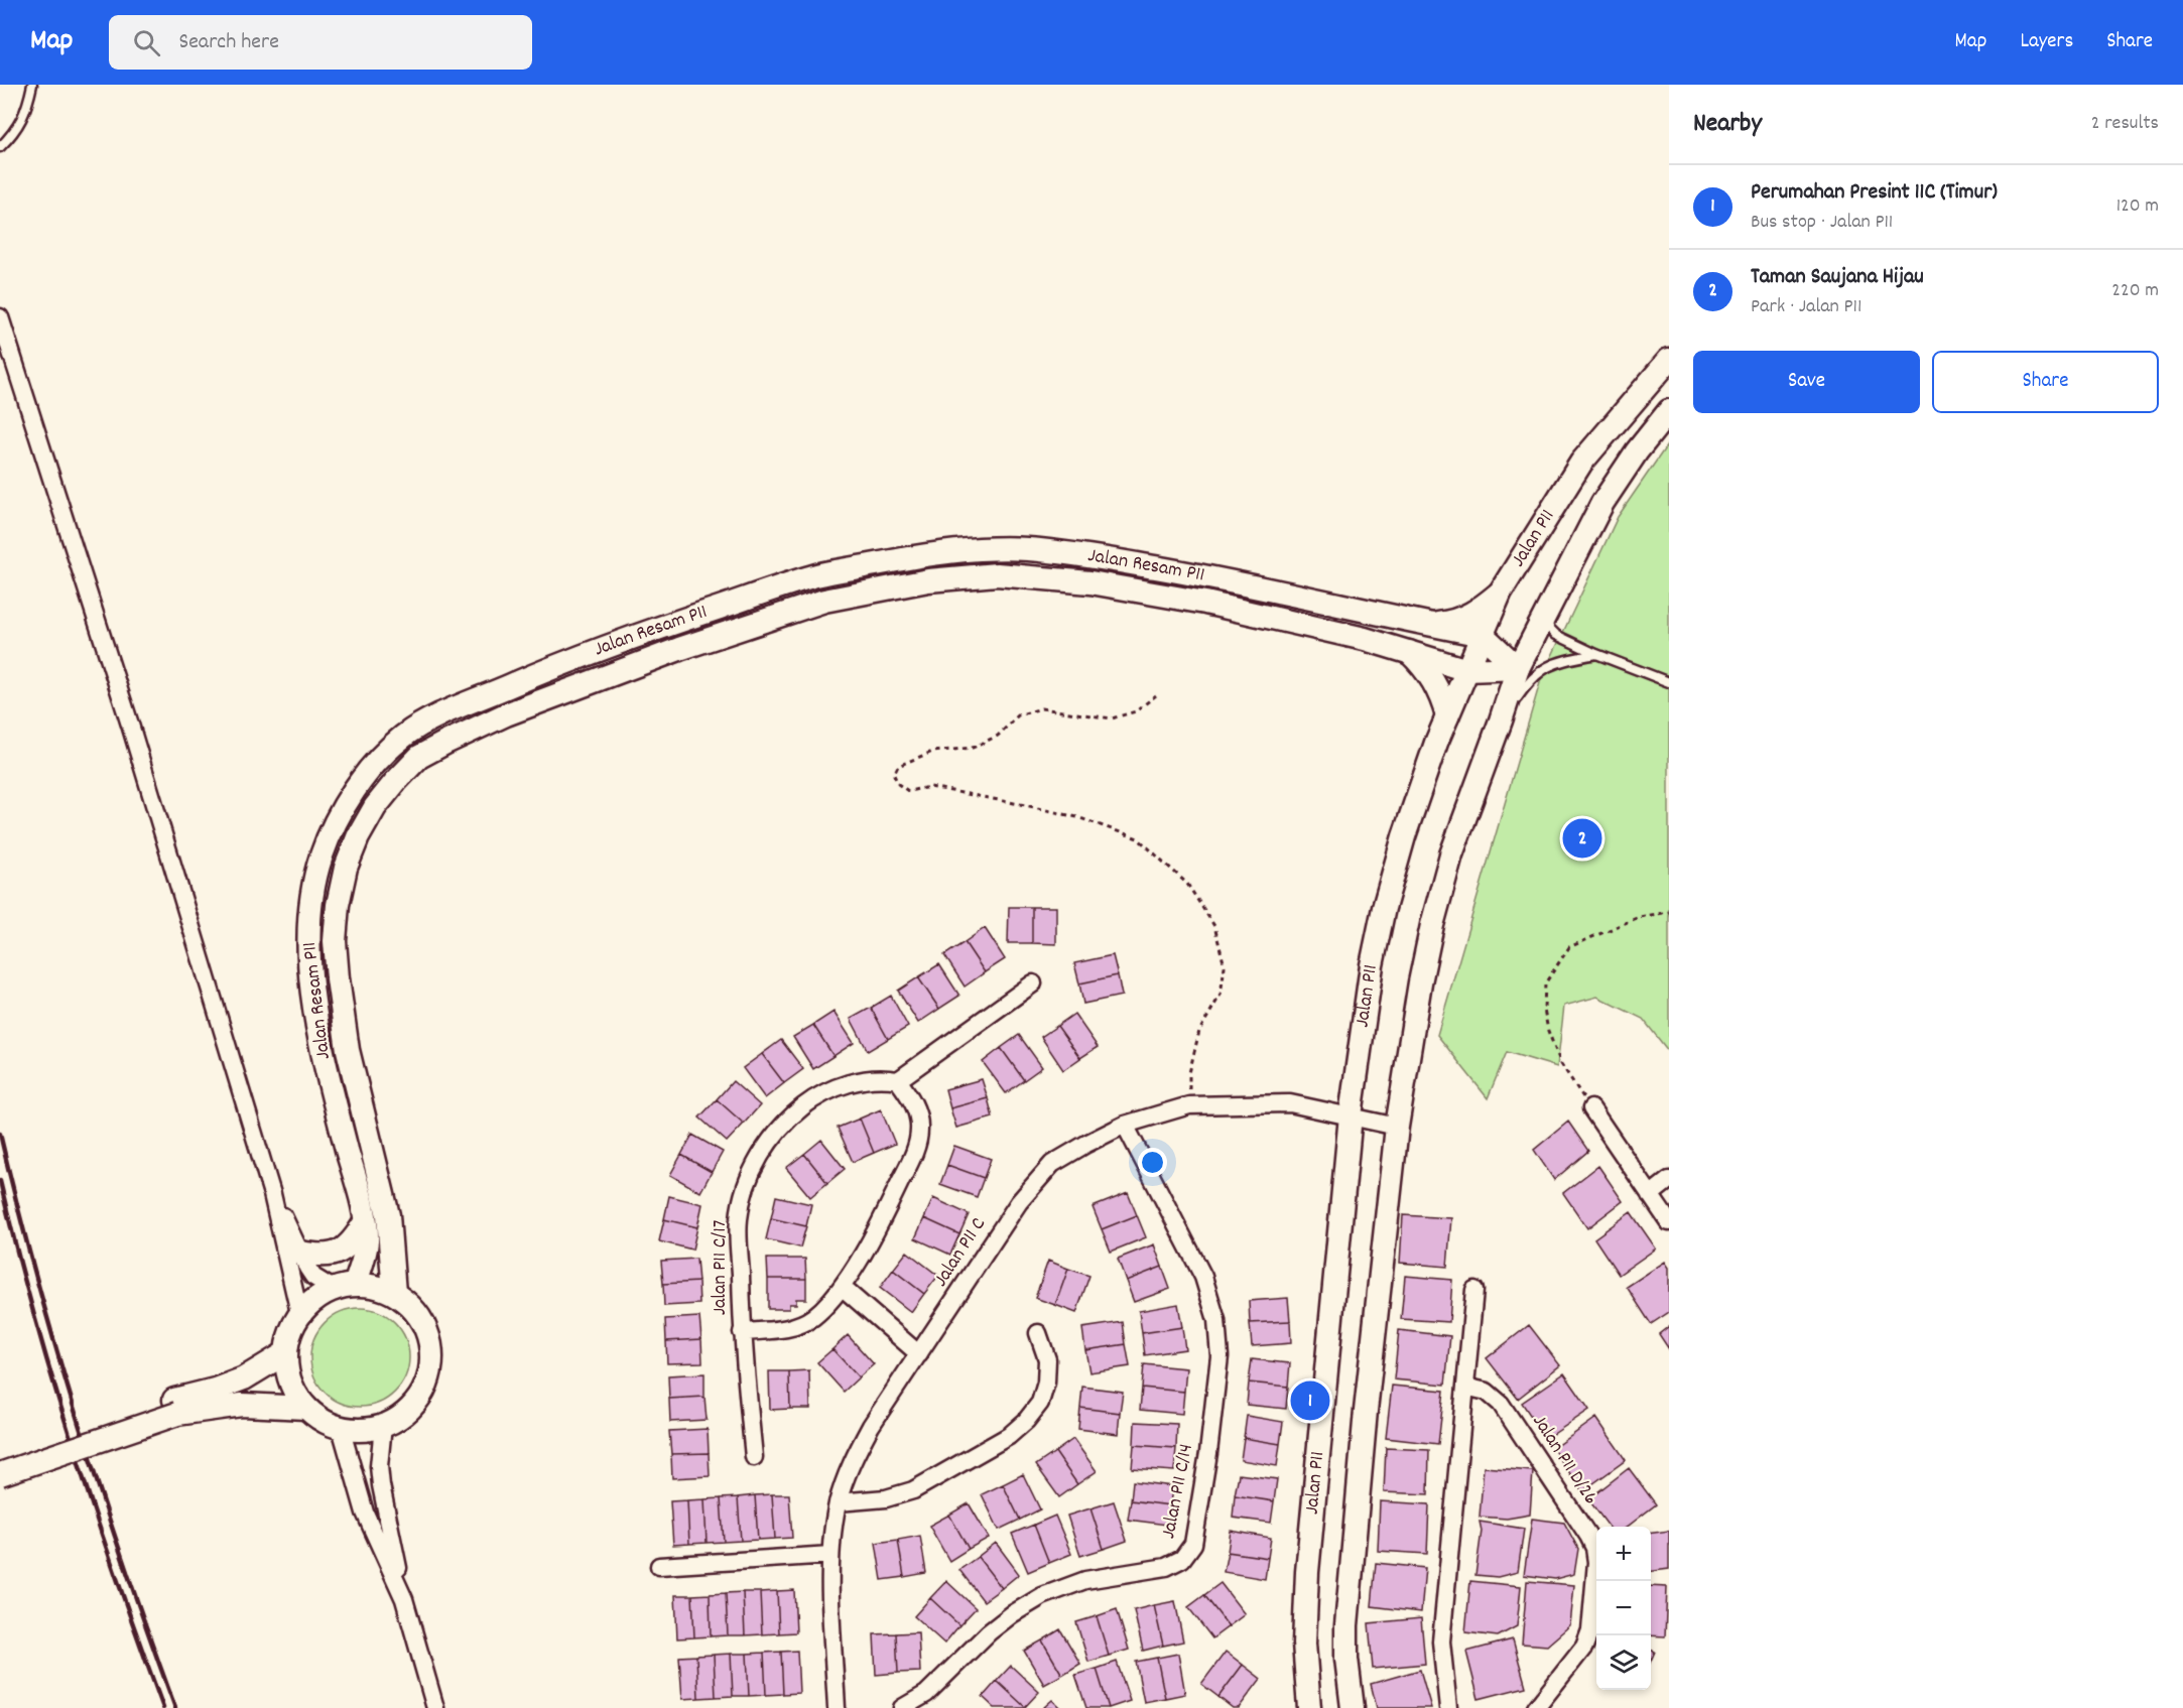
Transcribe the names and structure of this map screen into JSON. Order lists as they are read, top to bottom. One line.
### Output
{"streets":{"main road":["Jalan P11","Jalan Resam P11"],"street":["Jalan P11 C","Jalan P11 C/17","Jalan P11 D/26","Jalan P11 C/14"]},"crossings":[["Jalan P11","Jalan Resam P11"],["Jalan P11","Jalan P11 C"],["Jalan P11 C","Jalan P11 C/14"]],"page":{"header":"Map","search":"Search here","nav":["Map","Layers","Share"],"heading":["Nearby","2 results"],"list":[{"mark":"1","name":"Perumahan Presint 11C (Timur)","note":"Bus stop · Jalan P11","value":"120 m"},{"mark":"2","name":"Taman Saujana Hijau","note":"Park · Jalan P11","value":"220 m"}],"buttons":["Save","Share"],"pins":["2","1"],"map_buttons":["+","−"]}}
